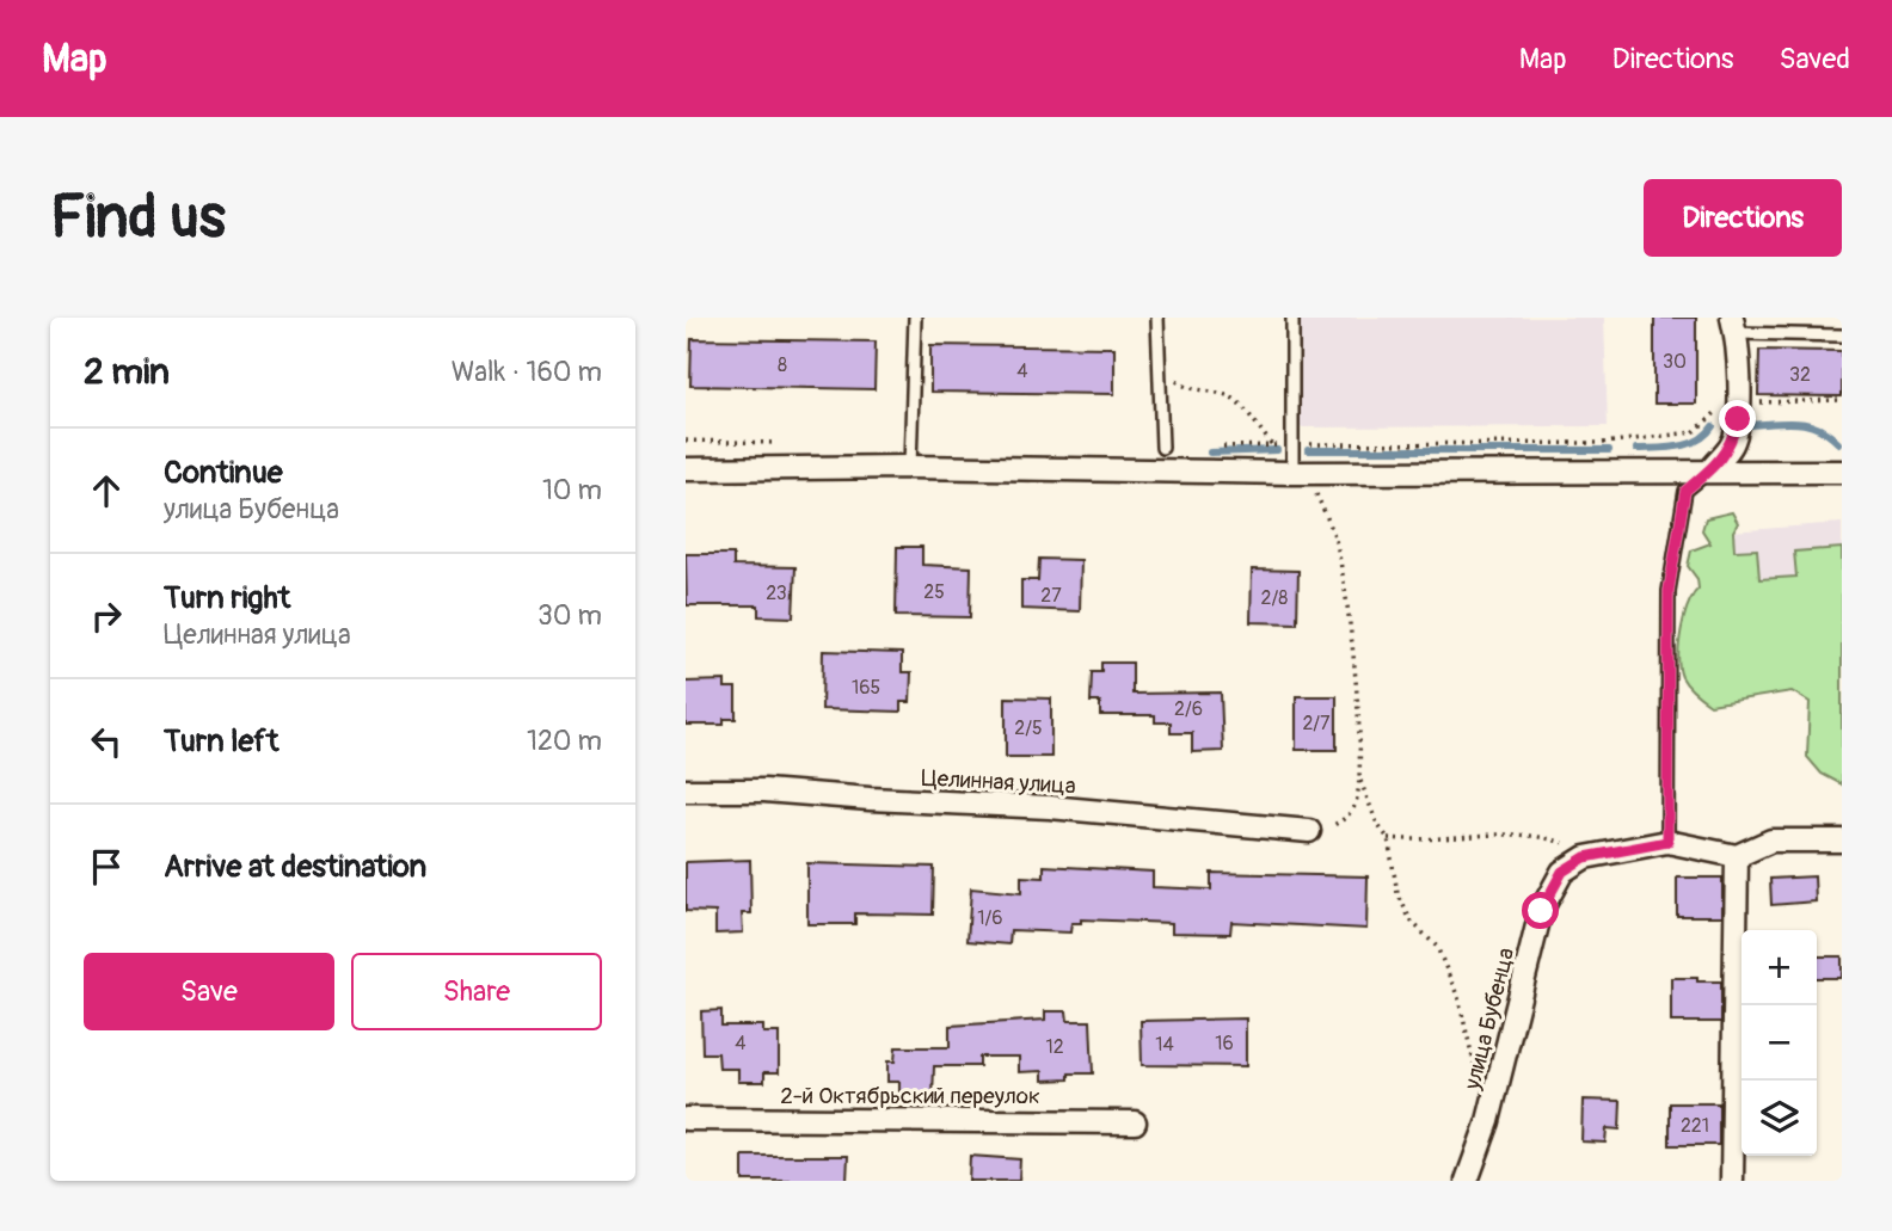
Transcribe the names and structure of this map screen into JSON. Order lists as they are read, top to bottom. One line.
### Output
{"streets":{"street":["Целинная улица","улица Бубенца","2-й Октябрьский переулок"]},"house_numbers":["30","8","4","32","25","23","27","2/8","165","2/6","2/7","2/5","1/6","4","16","14","12","221"],"page":{"header":"Map","nav":["Map","Directions","Saved"],"buttons":["Directions",["Save","Share"]],"title":"Find us","heading":["2 min","Walk · 160 m"],"list":[["Continue","улица Бубенца","10 m"],["Turn right","Целинная улица","30 m"],["Turn left","120 m"],"Arrive at destination"],"map_buttons":["+","−"]}}
